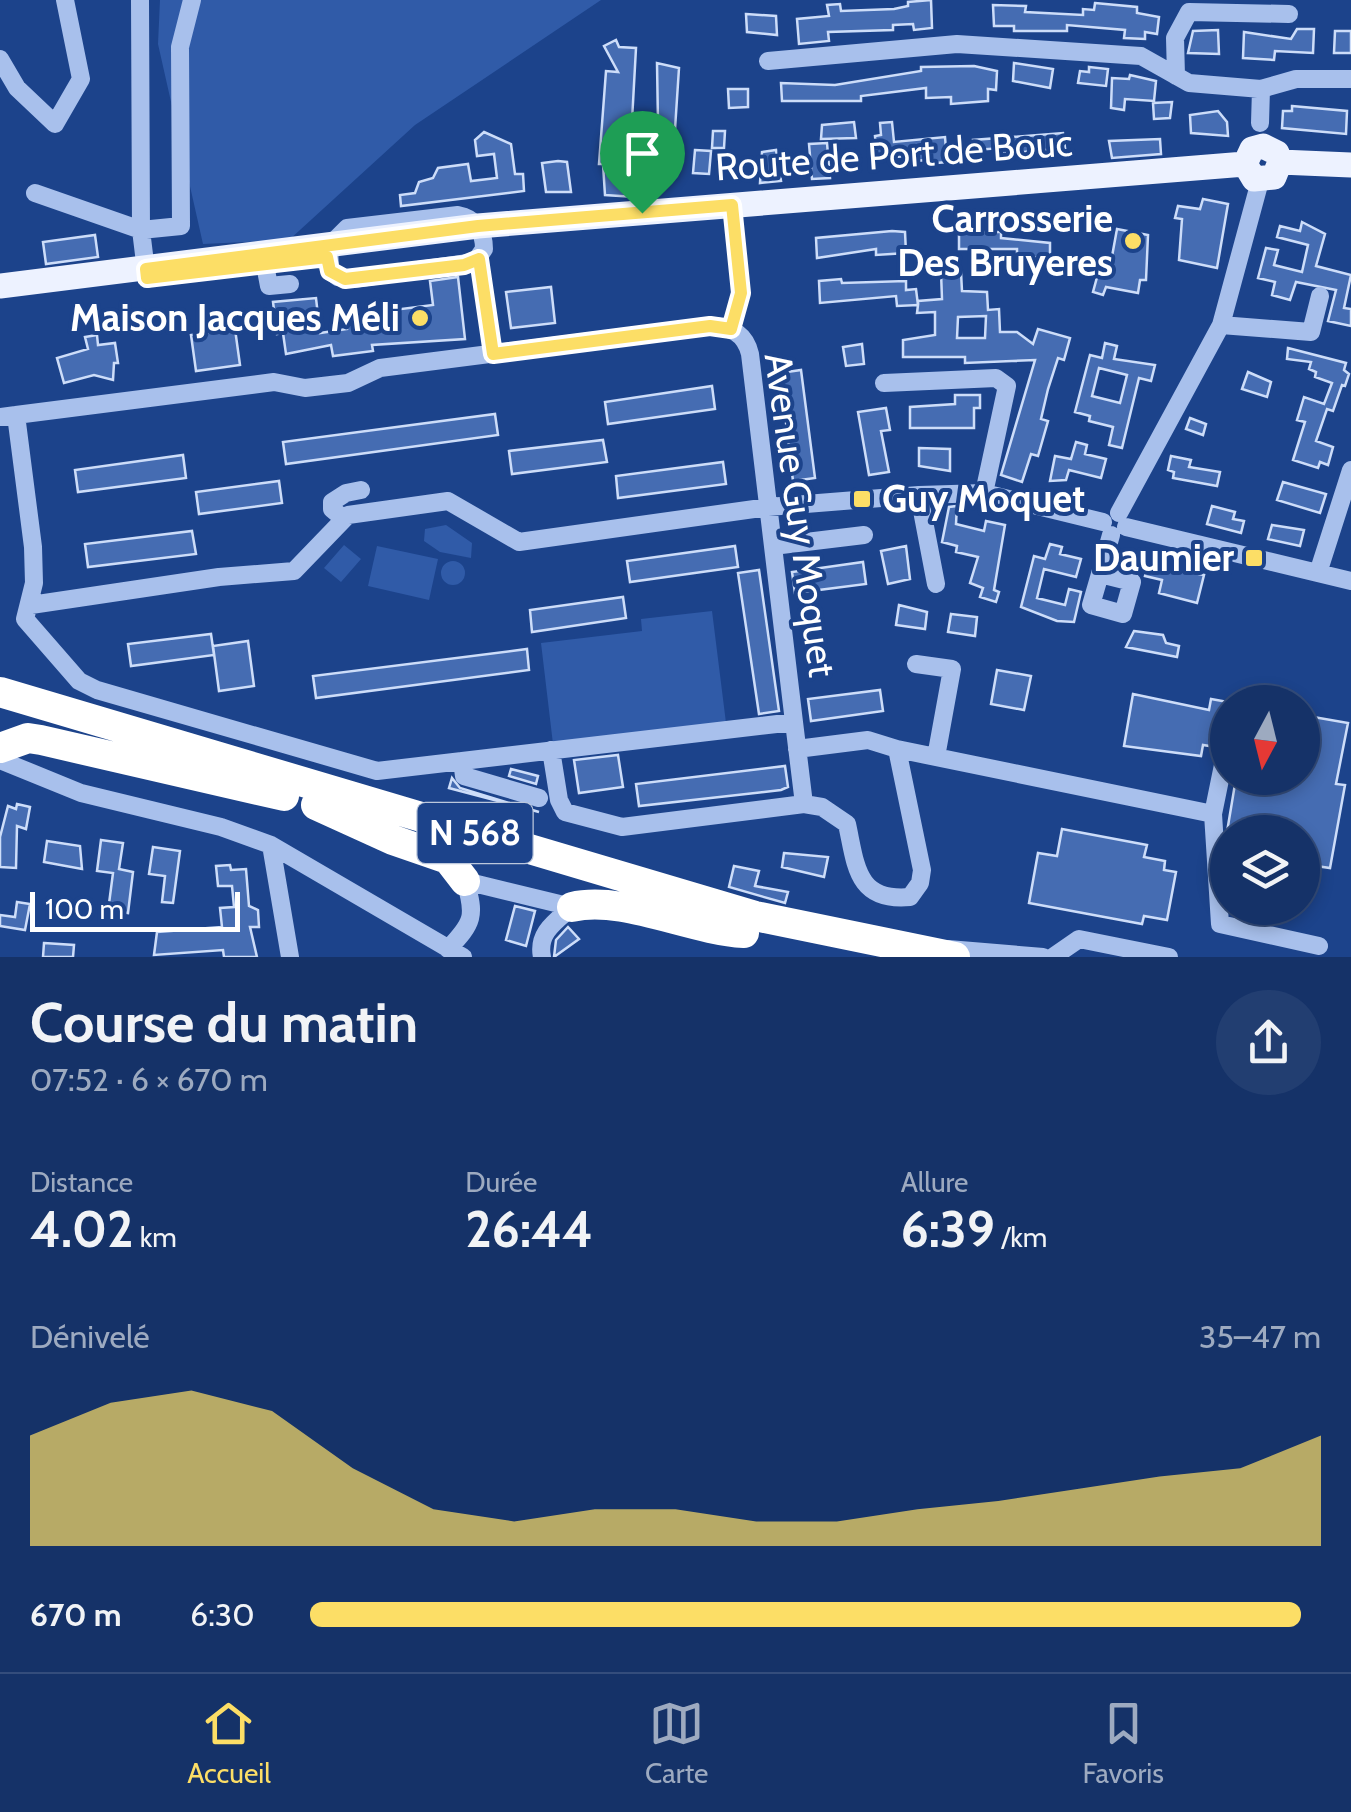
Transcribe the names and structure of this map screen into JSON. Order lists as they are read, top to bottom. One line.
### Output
{"streets":{"highway":["N 568"],"main road":["Route de Port de Bouc"],"street":["Avenue Guy Moquet"]},"places":{"other":["Carrosserie Des Bruyeres","Maison Jacques Méli"],"transit":["Guy Moquet","Daumier"]},"scale_bar":"100 m","north":"bottom","page":{"scale":"100 m","heading":["Course du matin","07:52 · 6 × 670 m"],"stats":[["Distance","4.02 km"],["Durée","26:44"],["Allure","6:39 /km"]],"chart":["Dénivelé","35–47 m"],"list":[{"name":"670 m","note":"6:30"}],"tabs":["Accueil","Carte","Favoris"]}}
